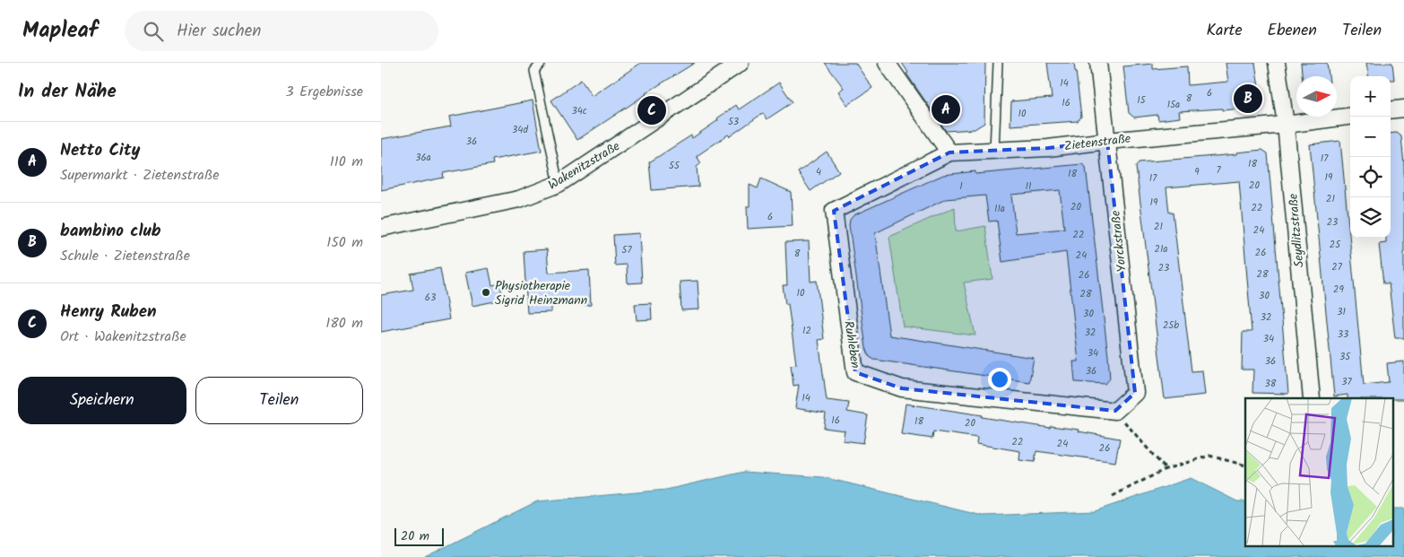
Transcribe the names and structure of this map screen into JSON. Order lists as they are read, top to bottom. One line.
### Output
{"streets":{"street":["Zietenstraße","Wakenitzstraße","Seydlitzstraße","Yorckstraße","Ruhleben"]},"crossings":[["Zietenstraße","Seydlitzstraße"],["Zietenstraße","Yorckstraße"],["Zietenstraße","Ruhleben"],["Yorckstraße","Ruhleben"]],"places":["Physiotherapie Sigrid Heinzmann"],"house_numbers":["14","6","8","15","16","15a","34c","10","53","34d","36","36a","17","18","55","7","4","9","18","19","17","20","1","11","21","19","20","22","11a","6","23","21","24","22","25","21a","57","26","8","24","27","23","28","26","29","10","28","30","63","31","30","32","25b","12","32","33","34","34","35","36","36","37","38","14","16","18","20","22","24","26"],"scale_bar":"20 m","north":"right","page":{"header":"Mapleaf","search":"Hier suchen","nav":["Karte","Ebenen","Teilen"],"heading":["In der Nähe","3 Ergebnisse"],"map_buttons":["+","−"],"pins":["B","A","C"],"list":[{"mark":"A","name":"Netto City","note":"Supermarkt · Zietenstraße","value":"110 m"},{"mark":"B","name":"bambino club","note":"Schule · Zietenstraße","value":"150 m"},{"mark":"C","name":"Henry Ruben","note":"Ort · Wakenitzstraße","value":"180 m"}],"buttons":["Speichern","Teilen"],"scale":"20 m"}}
